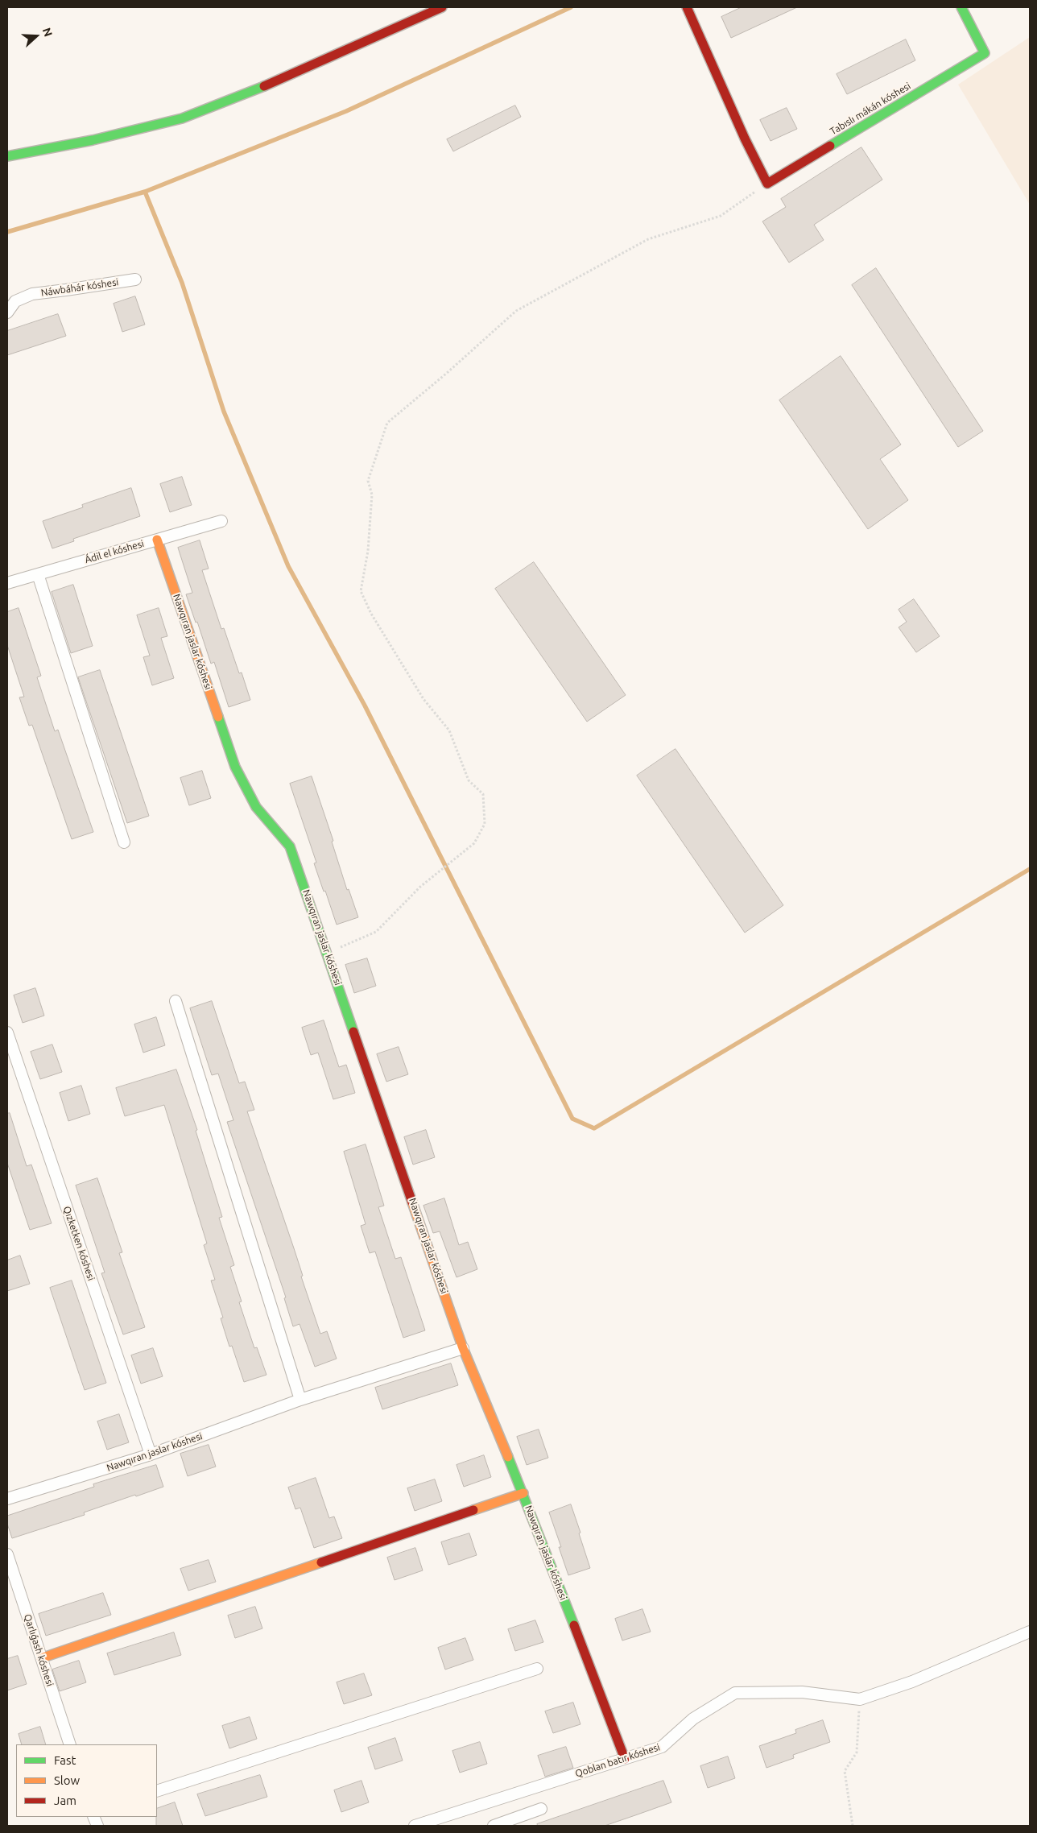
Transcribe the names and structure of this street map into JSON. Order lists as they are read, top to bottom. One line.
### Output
{"streets":{"street":["Tabıslı mákán kóshesi","Náwbáhár kóshesi","Ádil el kóshesi","Nawqıran jaslar kóshesi","Qızketken kóshesi","Qarlıǵash kóshesi","Qoblan batır kóshesi"]},"crossings":[["Ádil el kóshesi","Nawqıran jaslar kóshesi"],["Nawqıran jaslar kóshesi","Qızketken kóshesi"],["Nawqıran jaslar kóshesi","Qoblan batır kóshesi"]],"legend":["Fast","Slow","Jam"],"north":"right"}
